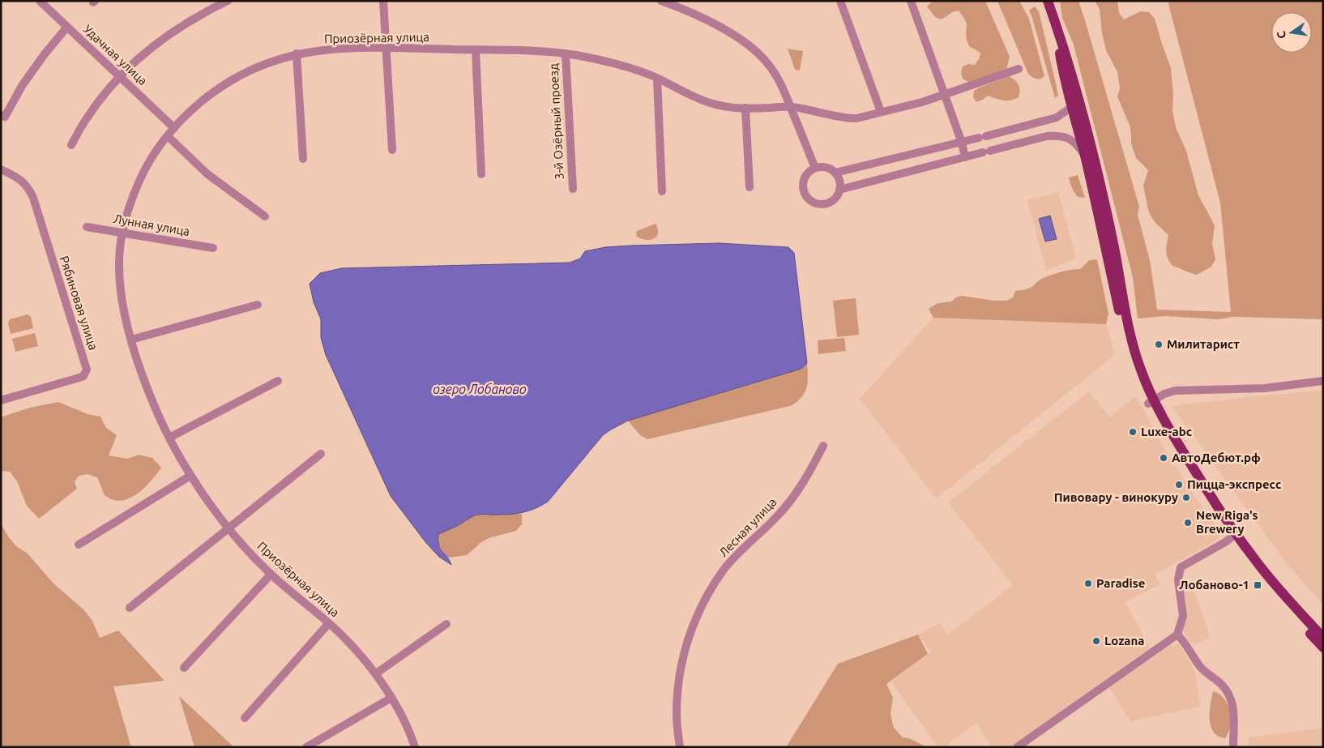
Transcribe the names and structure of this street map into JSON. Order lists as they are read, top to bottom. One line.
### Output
{"streets":{"street":["Приозёрная улица","Удачная улица","3-й Озёрный проезд","Лунная улица","Рябиновая улица","Лесная улица"]},"crossings":[["Приозёрная улица","Удачная улица"],["Приозёрная улица","3-й Озёрный проезд"],["Приозёрная улица","Лунная улица"]],"water":["озеро Лобаново"],"places":{"other":["Милитарист","Luxe-abc","АвтоДебют.рф","Пицца-экспресс","Пивовару - винокуру","New Riga's Brewery","Paradise","Lozana"],"transit":["Лобаново-1"]},"north":"left"}
